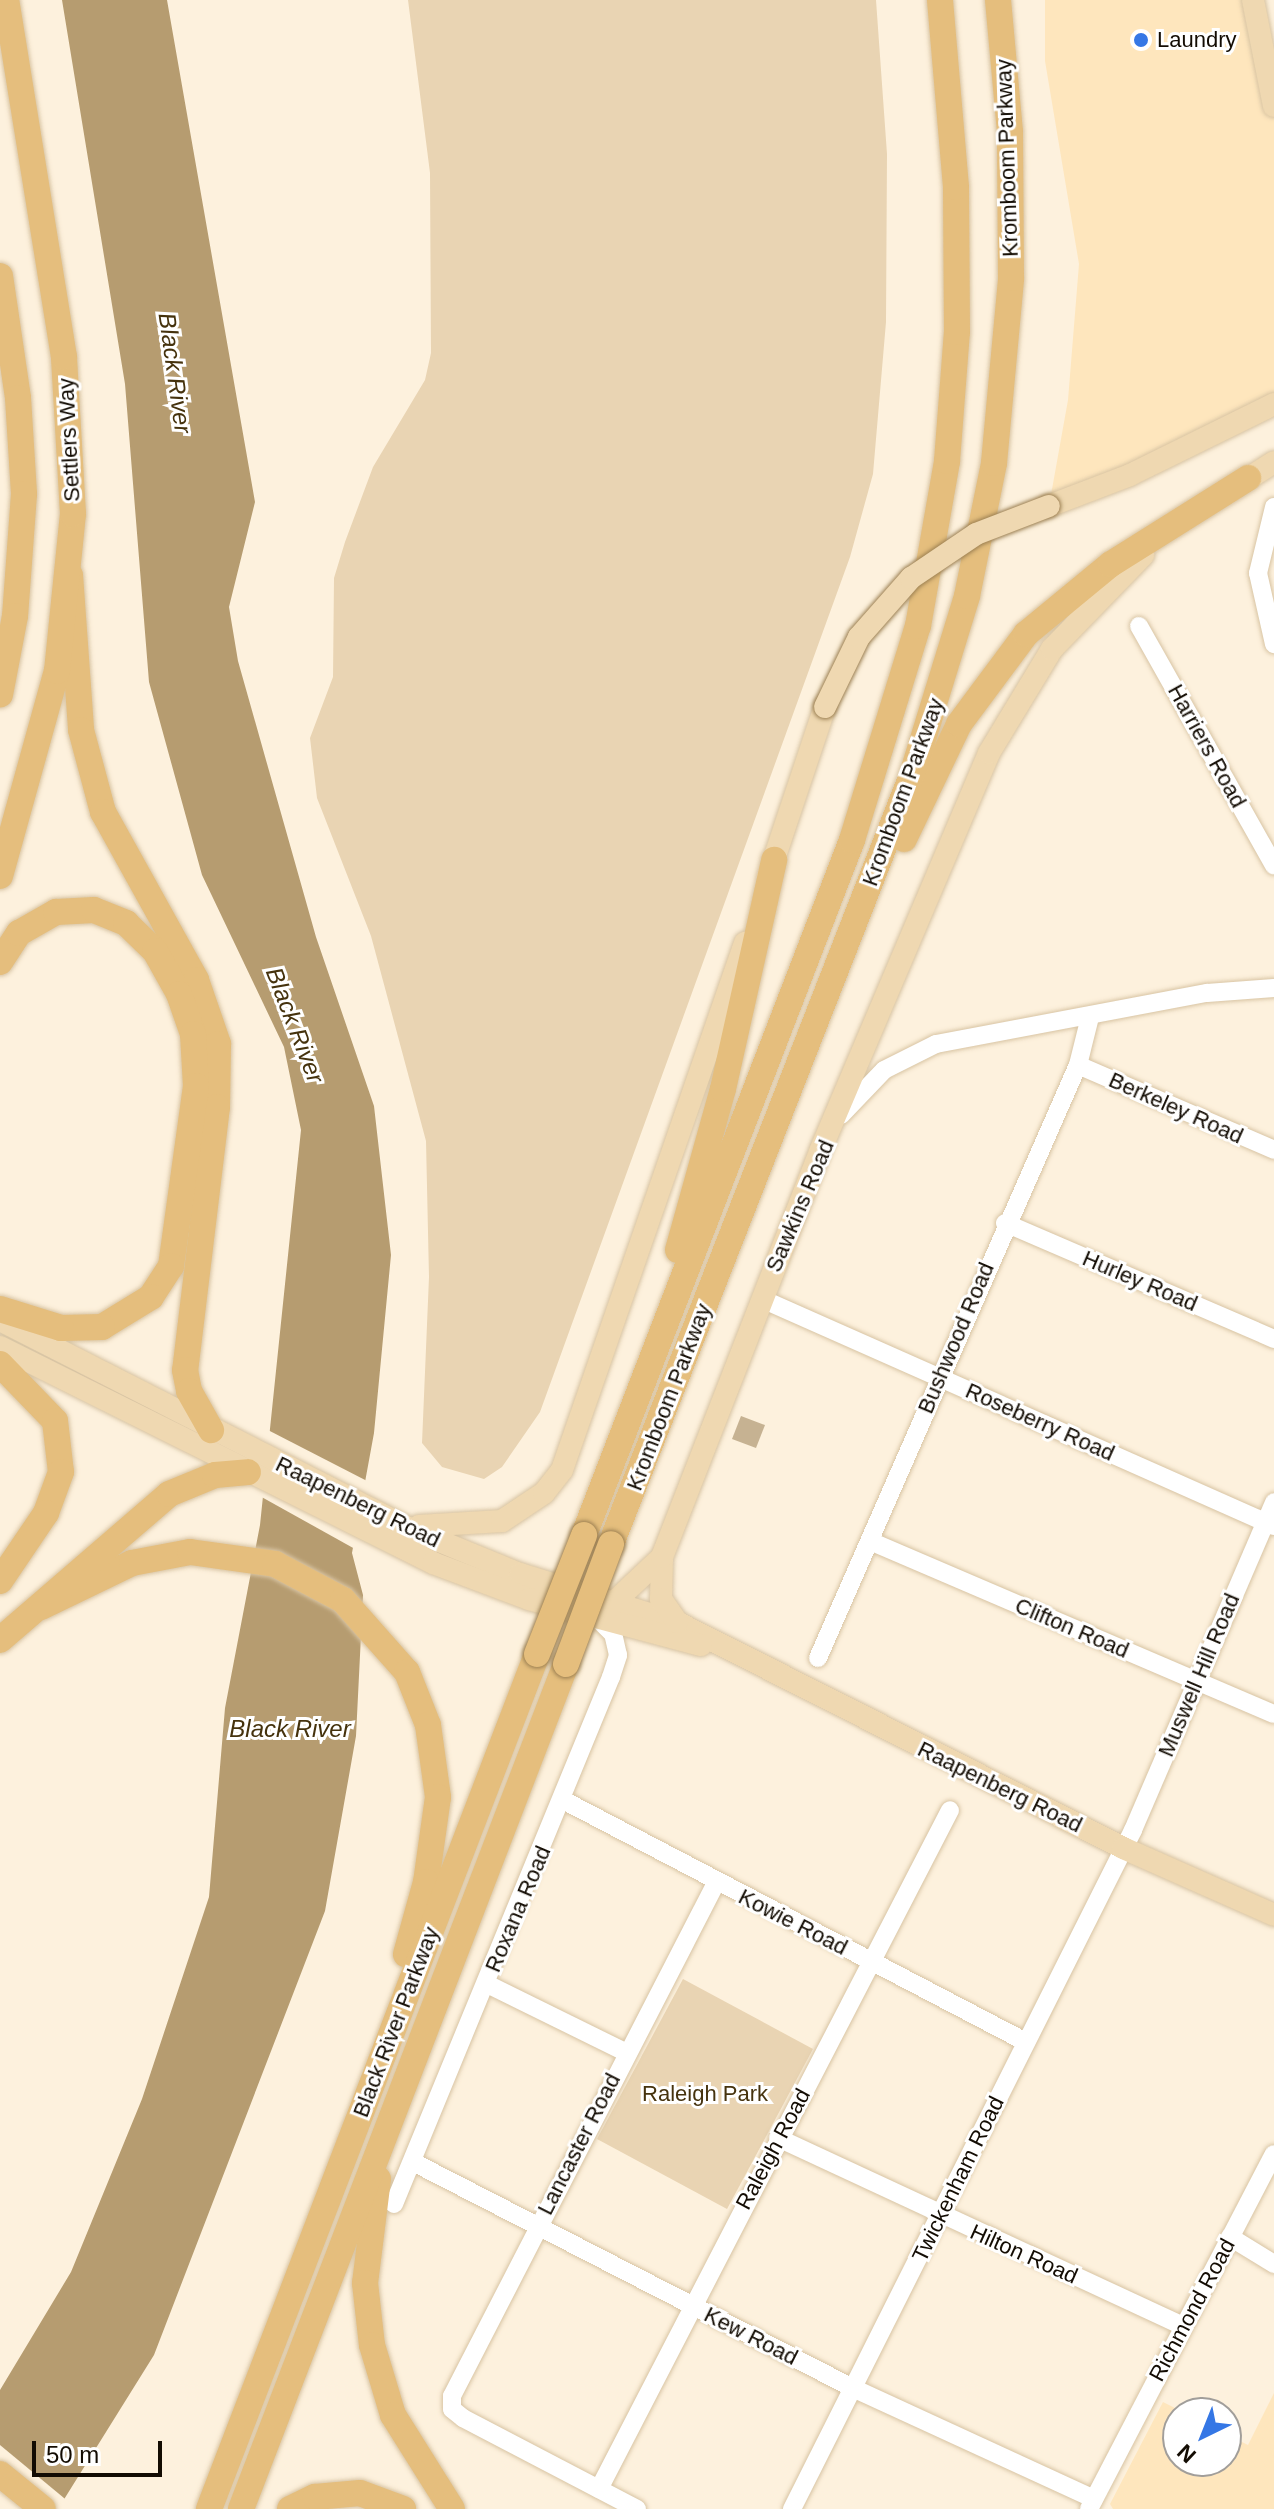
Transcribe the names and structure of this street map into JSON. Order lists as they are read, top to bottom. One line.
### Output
{"streets":{"highway":["Kromboom Parkway","Settlers Way","Black River Parkway"],"main road":["Sawkins Road","Raapenberg Road"],"street":["Harriers Road","Berkeley Road","Hurley Road","Bushwood Road","Roseberry Road","Clifton Road","Muswell Hill Road","Roxana Road","Kowie Road","Lancaster Road","Raleigh Road","Twickenham Road","Hilton Road","Richmond Road","Kew Road"]},"crossings":[["Kromboom Parkway","Black River Parkway"],["Berkeley Road","Bushwood Road"],["Sawkins Road","Bushwood Road"],["Sawkins Road","Roseberry Road"],["Sawkins Road","Raapenberg Road"],["Sawkins Road","Roxana Road"],["Hurley Road","Bushwood Road"],["Bushwood Road","Roseberry Road"],["Bushwood Road","Clifton Road"],["Roseberry Road","Muswell Hill Road"],["Raapenberg Road","Muswell Hill Road"],["Raapenberg Road","Roxana Road"],["Raapenberg Road","Twickenham Road"],["Clifton Road","Muswell Hill Road"],["Muswell Hill Road","Twickenham Road"],["Roxana Road","Kowie Road"],["Roxana Road","Kew Road"],["Kowie Road","Lancaster Road"],["Kowie Road","Raleigh Road"],["Kowie Road","Twickenham Road"],["Lancaster Road","Raleigh Road"],["Lancaster Road","Kew Road"],["Raleigh Road","Hilton Road"],["Raleigh Road","Kew Road"],["Twickenham Road","Hilton Road"],["Twickenham Road","Kew Road"],["Hilton Road","Richmond Road"],["Richmond Road","Kew Road"]],"water":["Black River"],"parks":["Raleigh Park"],"places":["Laundry"],"scale_bar":"50 m","north":"bottom left"}
